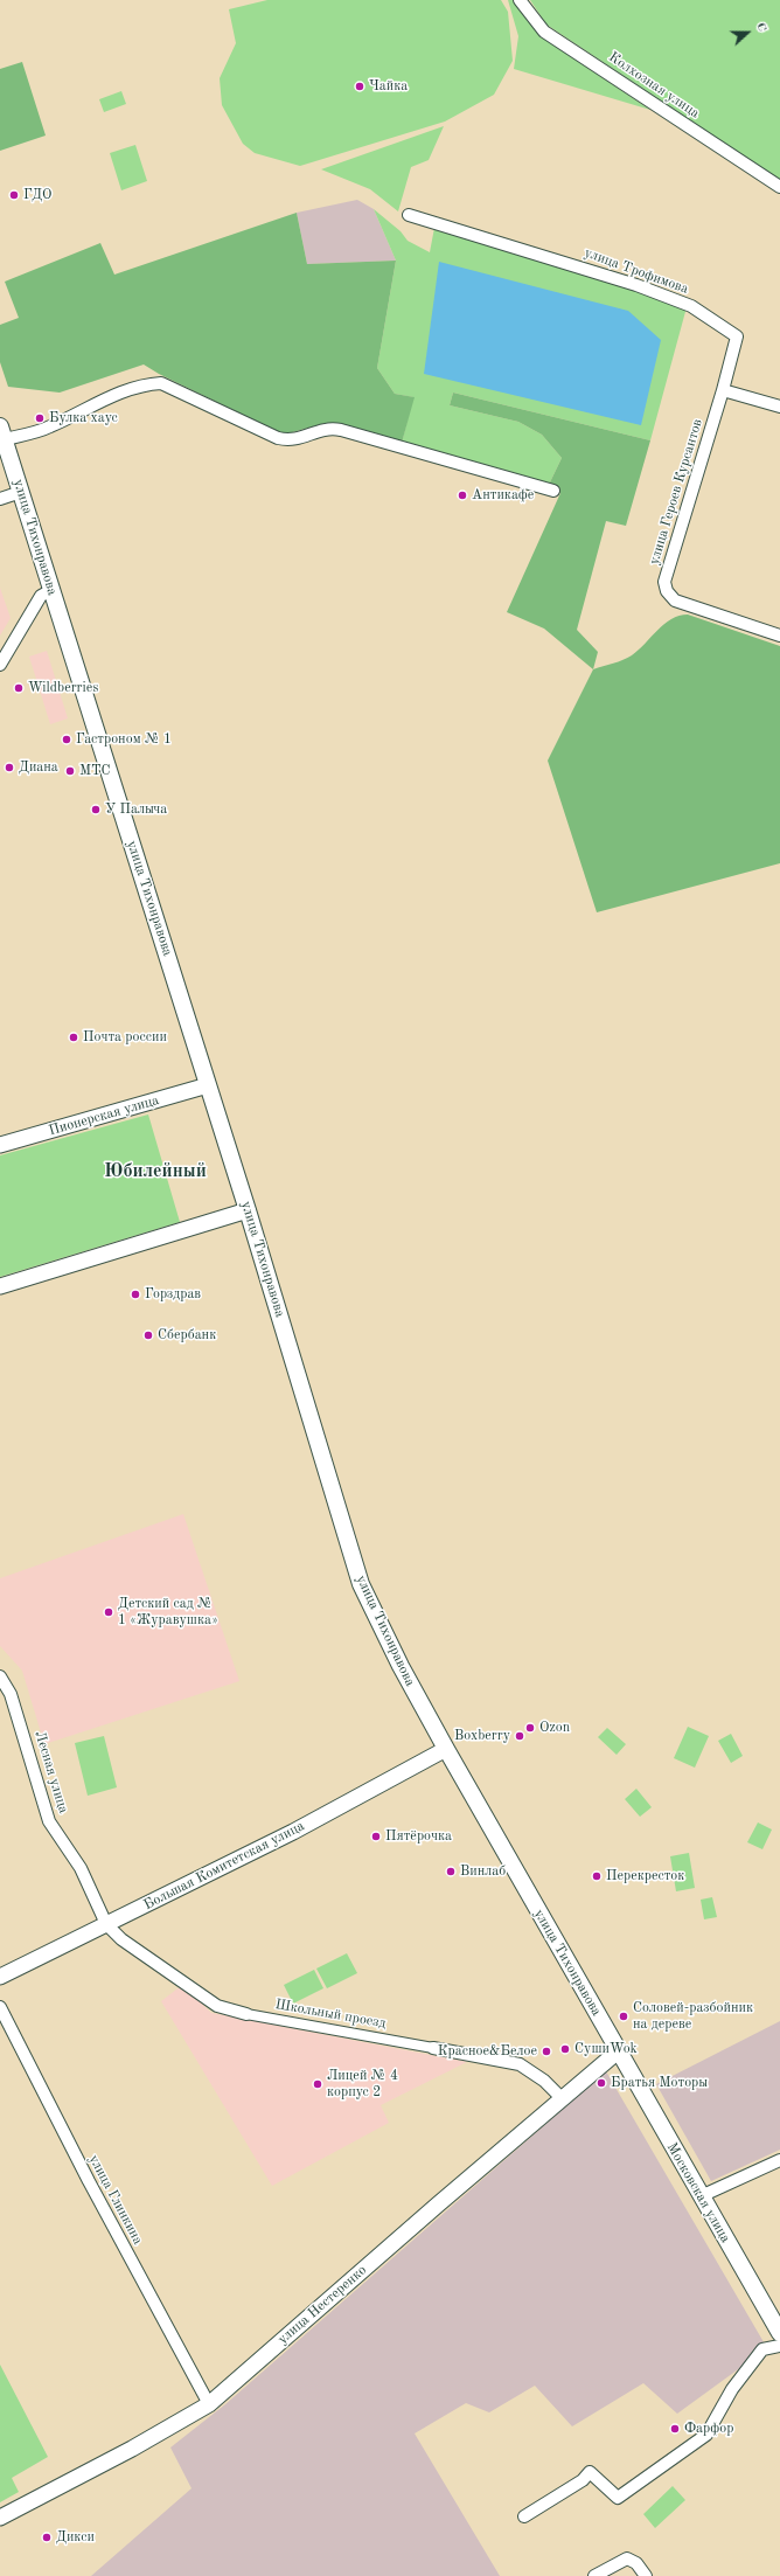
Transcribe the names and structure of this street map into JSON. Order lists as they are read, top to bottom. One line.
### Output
{"streets":{"main road":["улица Тихонравова","Московская улица"],"street":["Колхозная улица","улица Трофимова","улица Героев Курсантов","Пионерская улица","Лесная улица","Большая Комитетская улица","Школьный проезд","улица Глинкина","улица Нестеренко"]},"crossings":[["улица Трофимова","улица Героев Курсантов"],["улица Тихонравова","Пионерская улица"],["улица Тихонравова","Большая Комитетская улица"],["улица Тихонравова","Московская улица"],["улица Тихонравова","улица Нестеренко"],["Лесная улица","Большая Комитетская улица"],["Лесная улица","Школьный проезд"],["Большая Комитетская улица","Школьный проезд"],["Школьный проезд","улица Нестеренко"],["Московская улица","улица Нестеренко"],["улица Глинкина","улица Нестеренко"]],"districts":["Юбилейный"],"places":["Чайка","ГДО","Булка хаус","Антикафе","Wildberries","Гастроном № 1","Диана","МТС","У Палыча","Почта россии","Горздрав","Сбербанк","Детский сад № 1 «Журавушка»","Ozon","Boxberry","Пятёрочка","Винлаб","Перекресток","Соловей-разбойник на дереве","СушиWok","Красное&Белое","Братья Моторы","Лицей № 4 корпус 2","Фарфор","Дикси"],"north":"right"}
